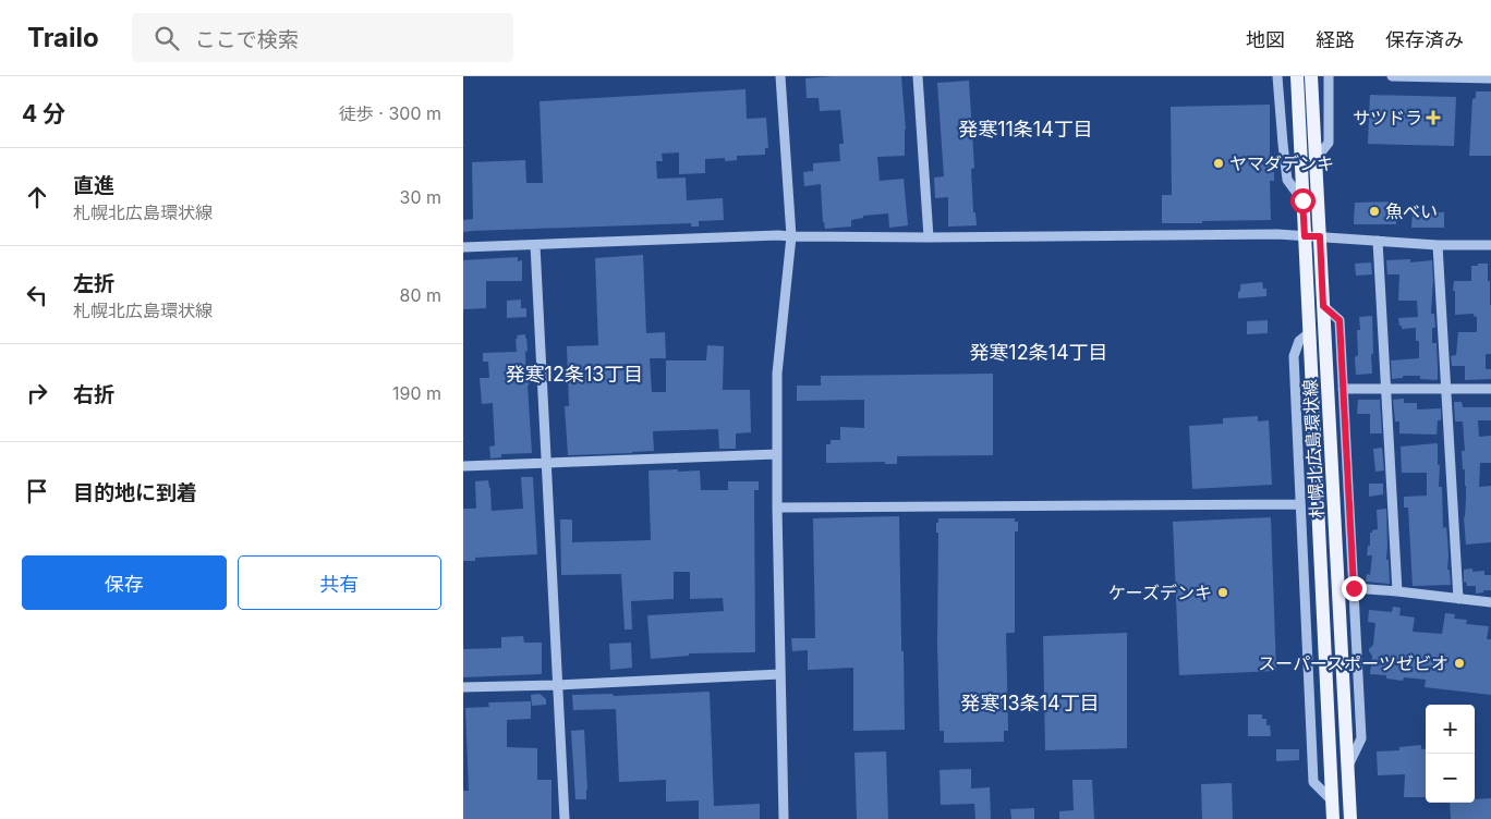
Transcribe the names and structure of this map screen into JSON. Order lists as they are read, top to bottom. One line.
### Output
{"streets":{"main road":["札幌北広島環状線"]},"districts":["発寒11条14丁目","発寒12条14丁目","発寒12条13丁目","発寒13条14丁目"],"places":{"health":["サツドラ"],"other":["ヤマダデンキ","魚べい","ケーズデンキ","スーパースポーツゼビオ"]},"page":{"header":"Trailo","search":"ここで検索","nav":["地図","経路","保存済み"],"heading":["4 分","徒歩 · 300 m"],"list":[["直進","札幌北広島環状線","30 m"],["左折","札幌北広島環状線","80 m"],["右折","190 m"],"目的地に到着"],"buttons":["保存","共有"],"map_buttons":["+","−"]}}
